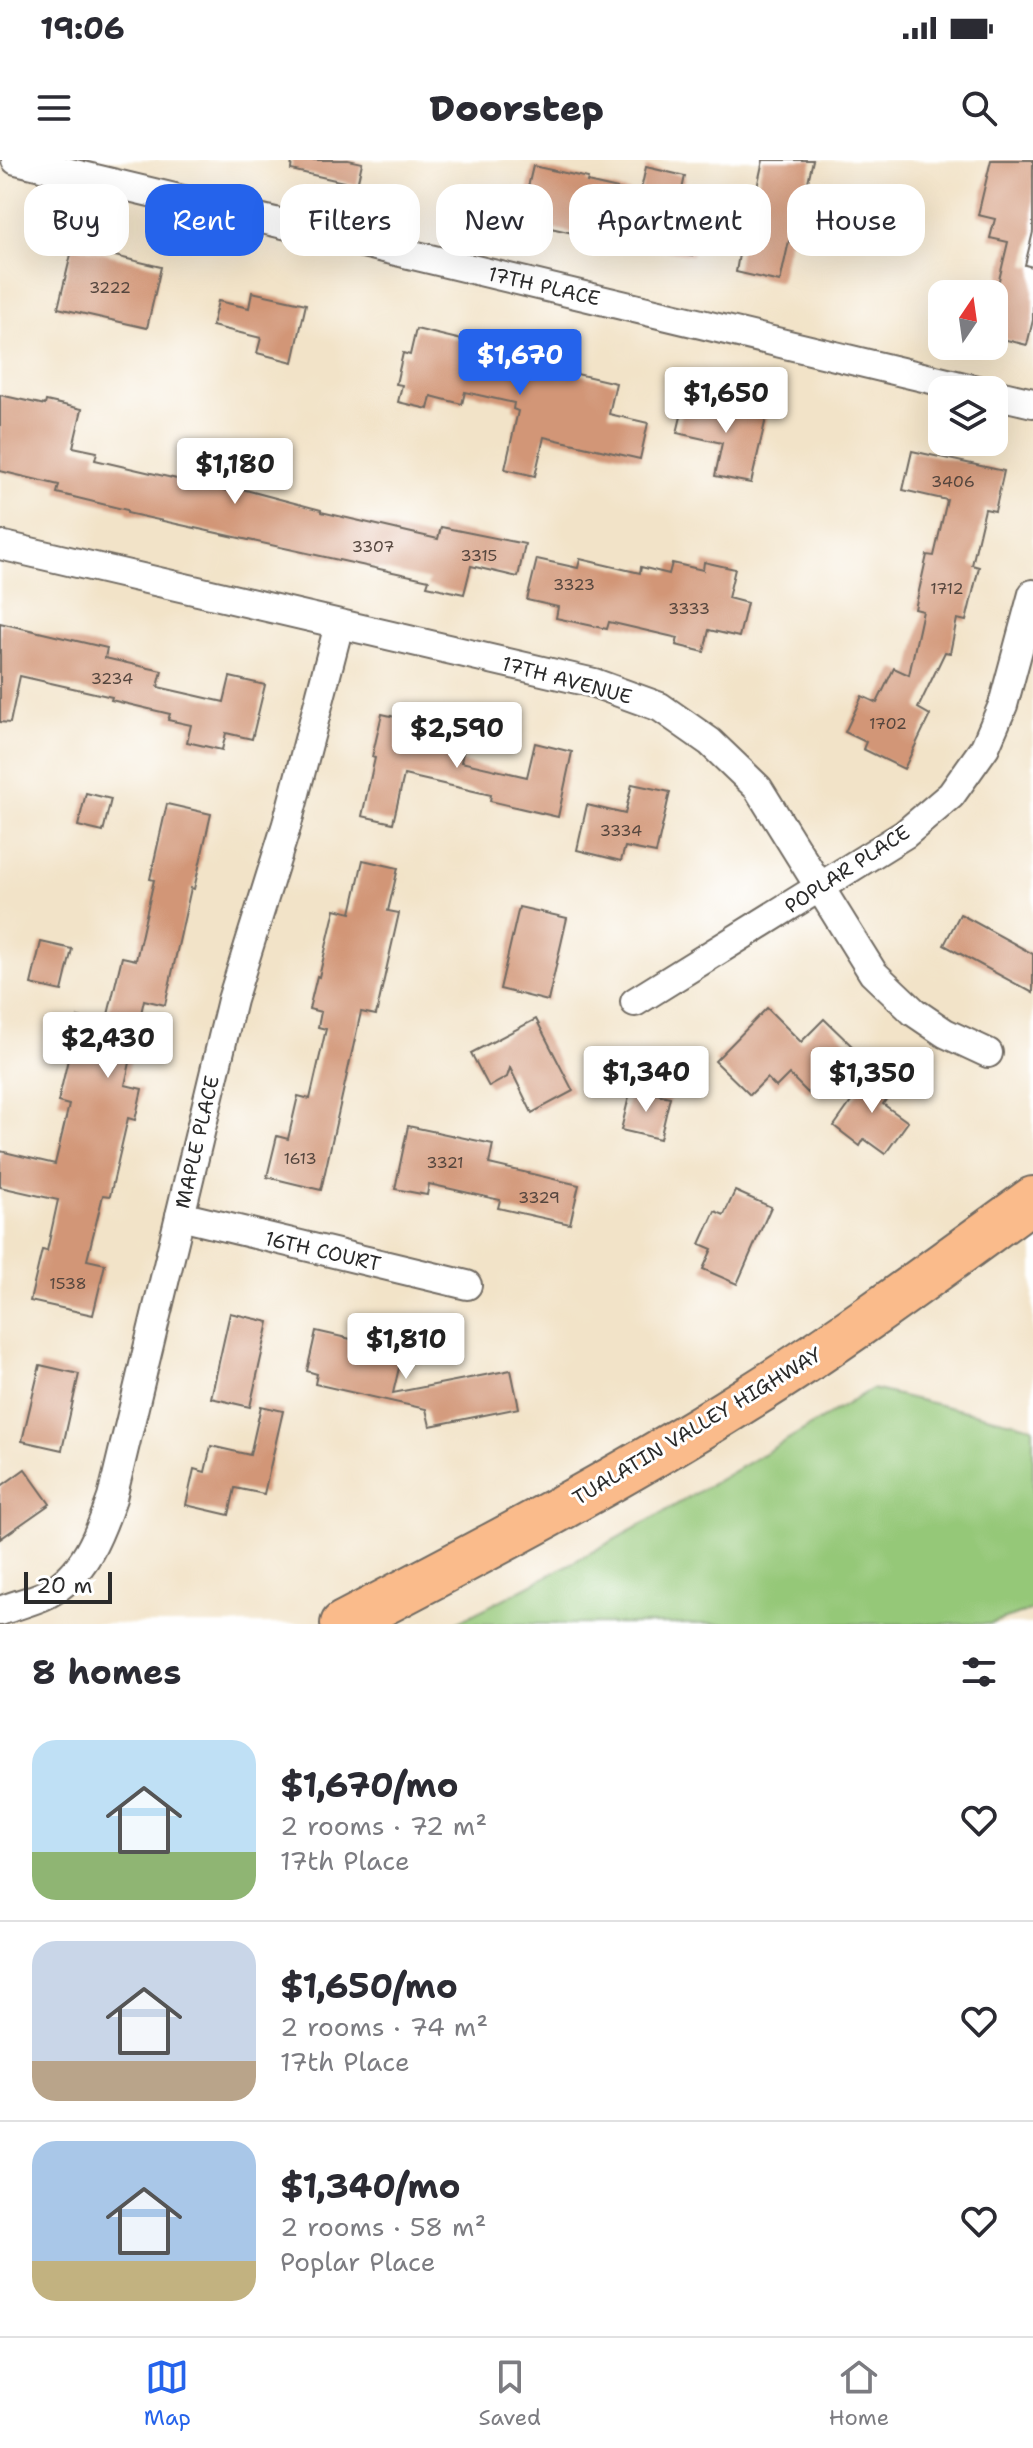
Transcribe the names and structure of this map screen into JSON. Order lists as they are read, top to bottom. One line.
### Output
{"streets":{"highway":["TUALATIN VALLEY HIGHWAY"],"street":["17TH PLACE","17TH AVENUE","POPLAR PLACE","MAPLE PLACE","16TH COURT"]},"crossings":[["17TH AVENUE","POPLAR PLACE"],["17TH AVENUE","MAPLE PLACE"],["MAPLE PLACE","16TH COURT"]],"house_numbers":["3222","3406","3307","3315","3323","1712","3333","3234","1702","3334","1613","3321","3329","1538"],"scale_bar":"20 m","north":"top","page":{"status":"19:06","header":"Doorstep","chip":["Buy","Rent","Filters","New","Apartment","House"],"price":["$1,670","$1,650","$1,180","$2,590","$2,430","$1,340","$1,350","$1,810"],"scale":"20 m","heading":"8 homes","list":[{"name":"$1,670/mo","note":"2 rooms · 72 m² · 17th Place"},{"name":"$1,650/mo","note":"2 rooms · 74 m² · 17th Place"},{"name":"$1,340/mo","note":"2 rooms · 58 m² · Poplar Place"}],"tabs":["Map","Saved","Home"]}}
